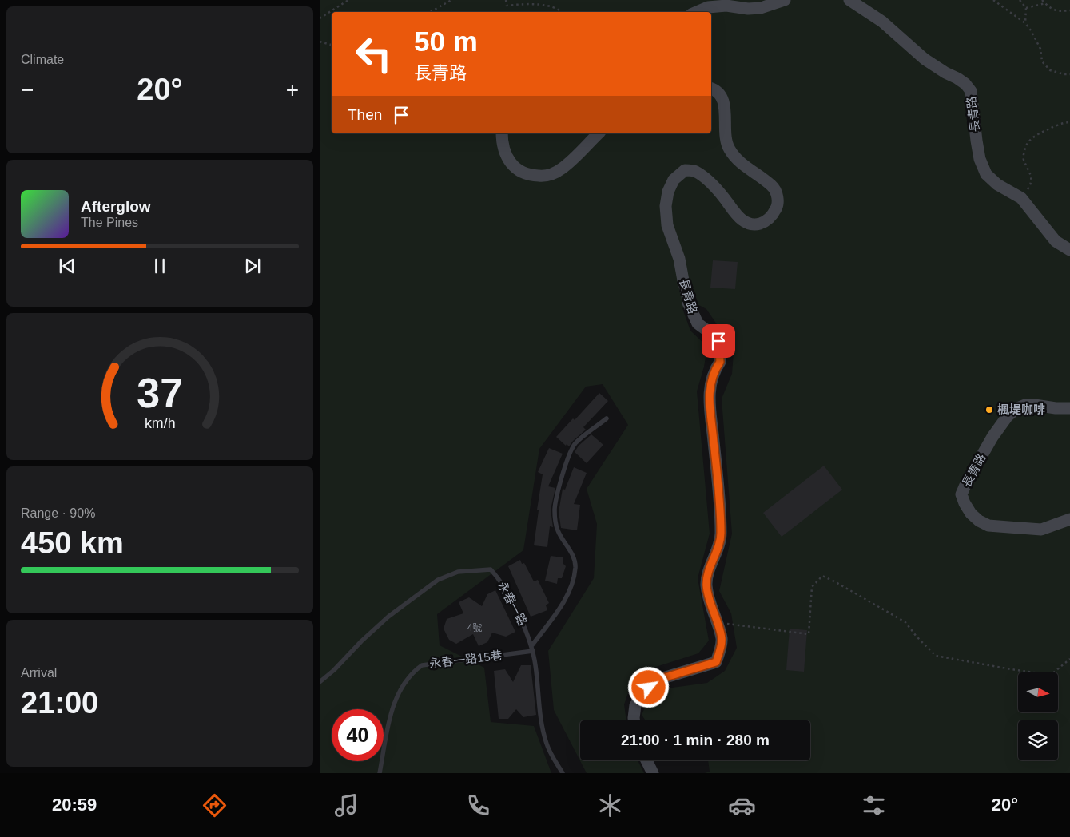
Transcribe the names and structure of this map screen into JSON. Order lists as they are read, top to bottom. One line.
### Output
{"streets":{"street":["長青路"],"lane":["永春一路","永春一路15巷"]},"crossings":[["永春一路","永春一路15巷"]],"places":["楓堤咖啡"],"house_numbers":["4號"],"north":"right","page":{"tile":["Climate",["Range · 90%","450 km"],["Arrival","21:00"]],"turn":["50 m","長青路"],"heat":["−","20°","+"],"then":"Then","song":["Afterglow","The Pines"],"limit":"40","trip":"21:00 · 1 min · 280 m","tabs":["20:59","20°"],"gauge":["37","km/h"]}}
